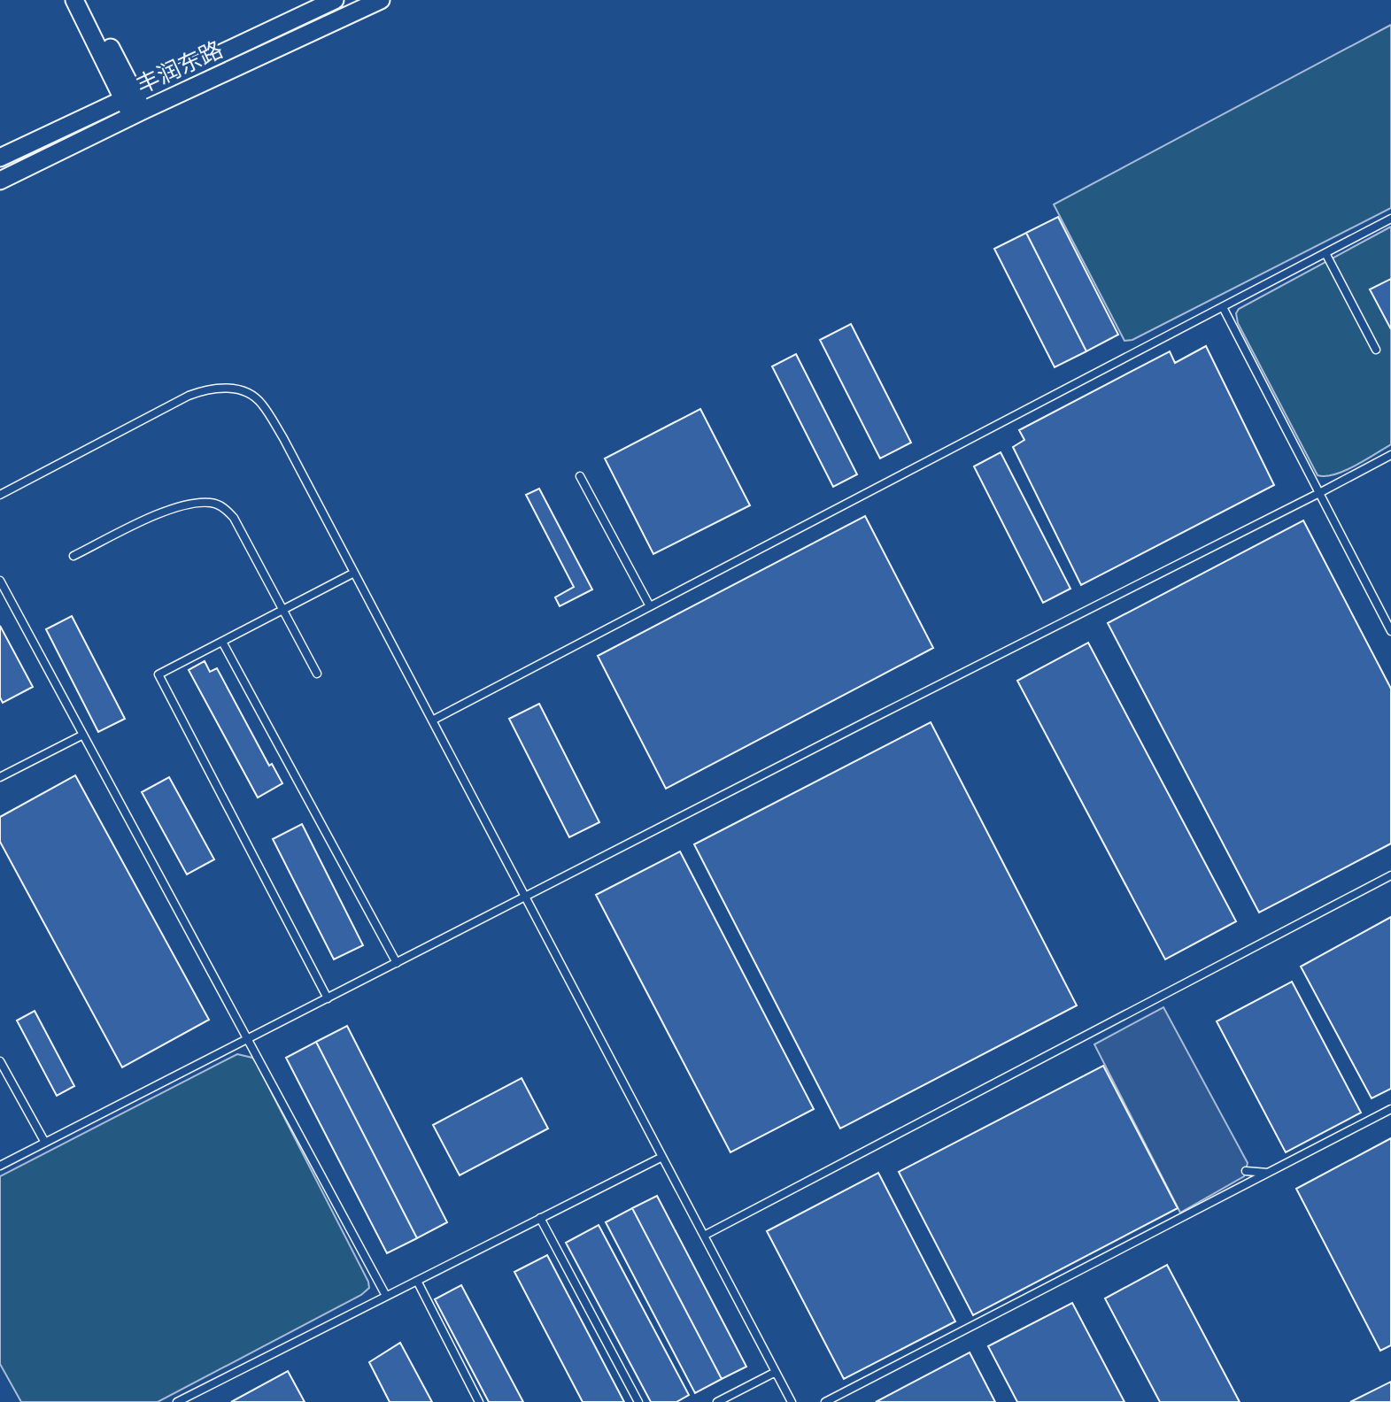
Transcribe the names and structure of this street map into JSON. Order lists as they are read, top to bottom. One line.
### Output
{"streets":{"street":["丰润东路"]}}
